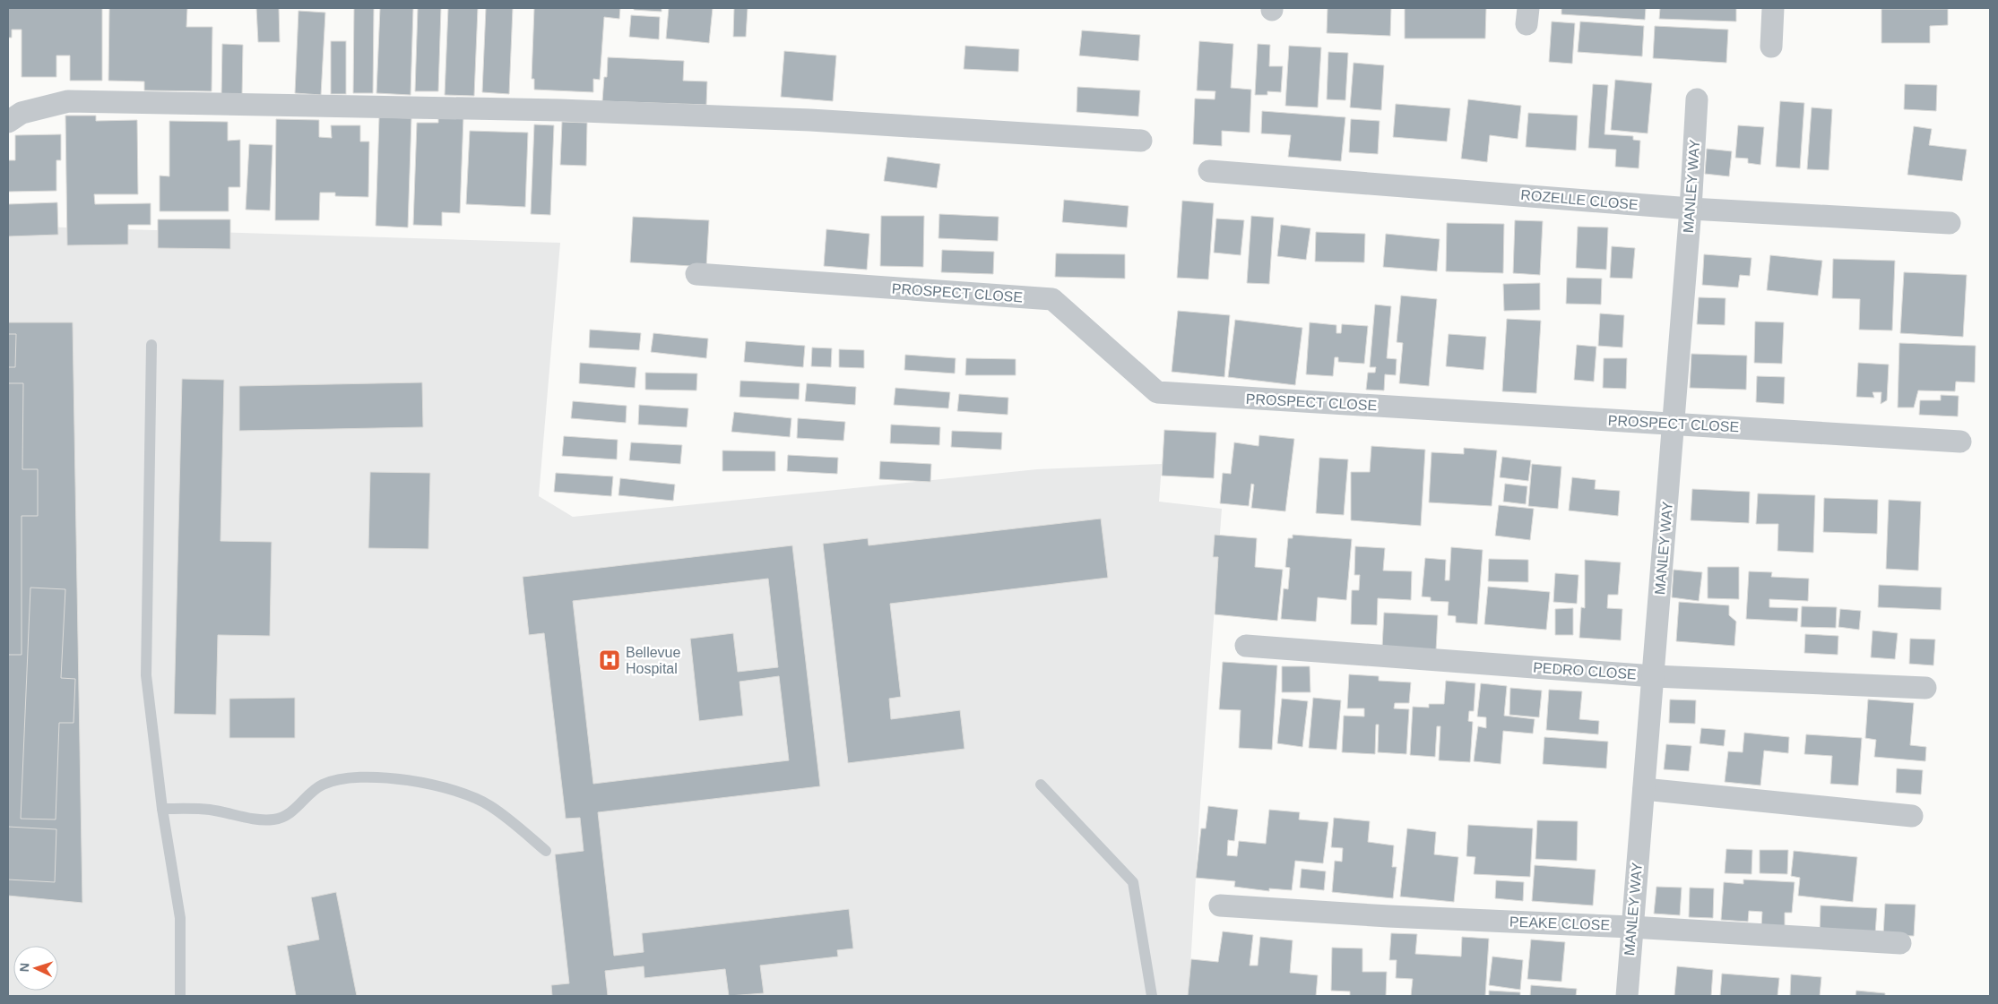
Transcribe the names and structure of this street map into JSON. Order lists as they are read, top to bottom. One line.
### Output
{"streets":{"street":["MANLEY WAY","ROZELLE CLOSE","PROSPECT CLOSE","PEDRO CLOSE","PEAKE CLOSE"]},"crossings":[["MANLEY WAY","ROZELLE CLOSE"],["MANLEY WAY","PROSPECT CLOSE"],["MANLEY WAY","PEDRO CLOSE"],["MANLEY WAY","PEAKE CLOSE"]],"places":{"hospital":["Bellevue Hospital"]},"north":"left"}
